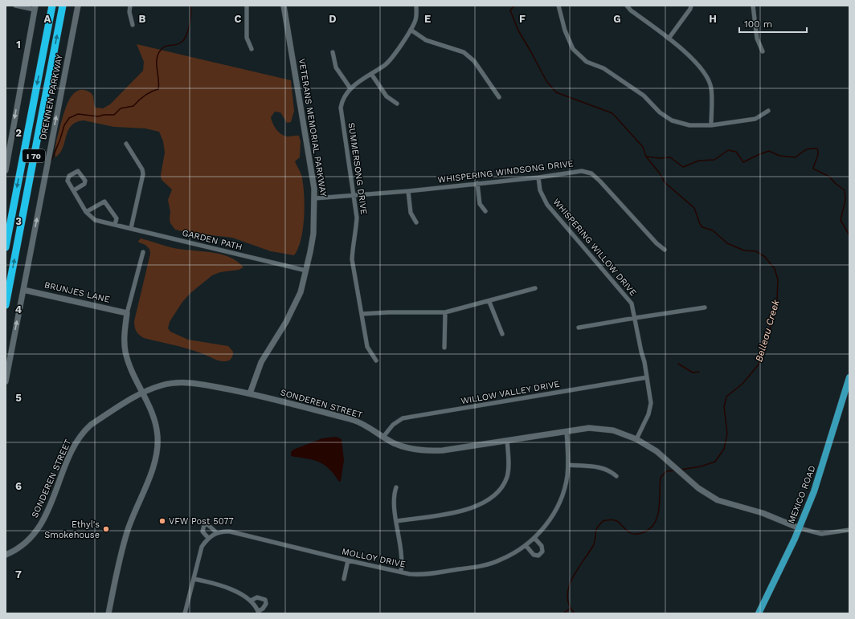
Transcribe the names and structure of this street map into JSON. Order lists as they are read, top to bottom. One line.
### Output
{"streets":{"highway":["I 70"],"main road":["MEXICO ROAD"],"street":["DRENNEN PARKWAY","VETERANS MEMORIAL PARKWAY","SUMMERSONG DRIVE","WHISPERING WINDSONG DRIVE","GARDEN PATH","WHISPERING WILLOW DRIVE","BRUNJES LANE","WILLOW VALLEY DRIVE","SONDEREN STREET","MOLLOY DRIVE"]},"crossings":[["DRENNEN PARKWAY","BRUNJES LANE"],["VETERANS MEMORIAL PARKWAY","WHISPERING WINDSONG DRIVE"],["VETERANS MEMORIAL PARKWAY","GARDEN PATH"],["VETERANS MEMORIAL PARKWAY","SONDEREN STREET"],["SUMMERSONG DRIVE","WHISPERING WINDSONG DRIVE"],["WHISPERING WINDSONG DRIVE","WHISPERING WILLOW DRIVE"],["WHISPERING WILLOW DRIVE","WILLOW VALLEY DRIVE"],["WHISPERING WILLOW DRIVE","SONDEREN STREET"],["WILLOW VALLEY DRIVE","SONDEREN STREET"],["SONDEREN STREET","MEXICO ROAD"],["SONDEREN STREET","MOLLOY DRIVE"]],"water":["Belleau Creek"],"places":["VFW Post 5077","Ethyl's Smokehouse"],"scale_bar":"100 m","grid":{"columns":["A","B","C","D","E","F","G","H"],"rows":["1","2","3","4","5","6","7"]}}
